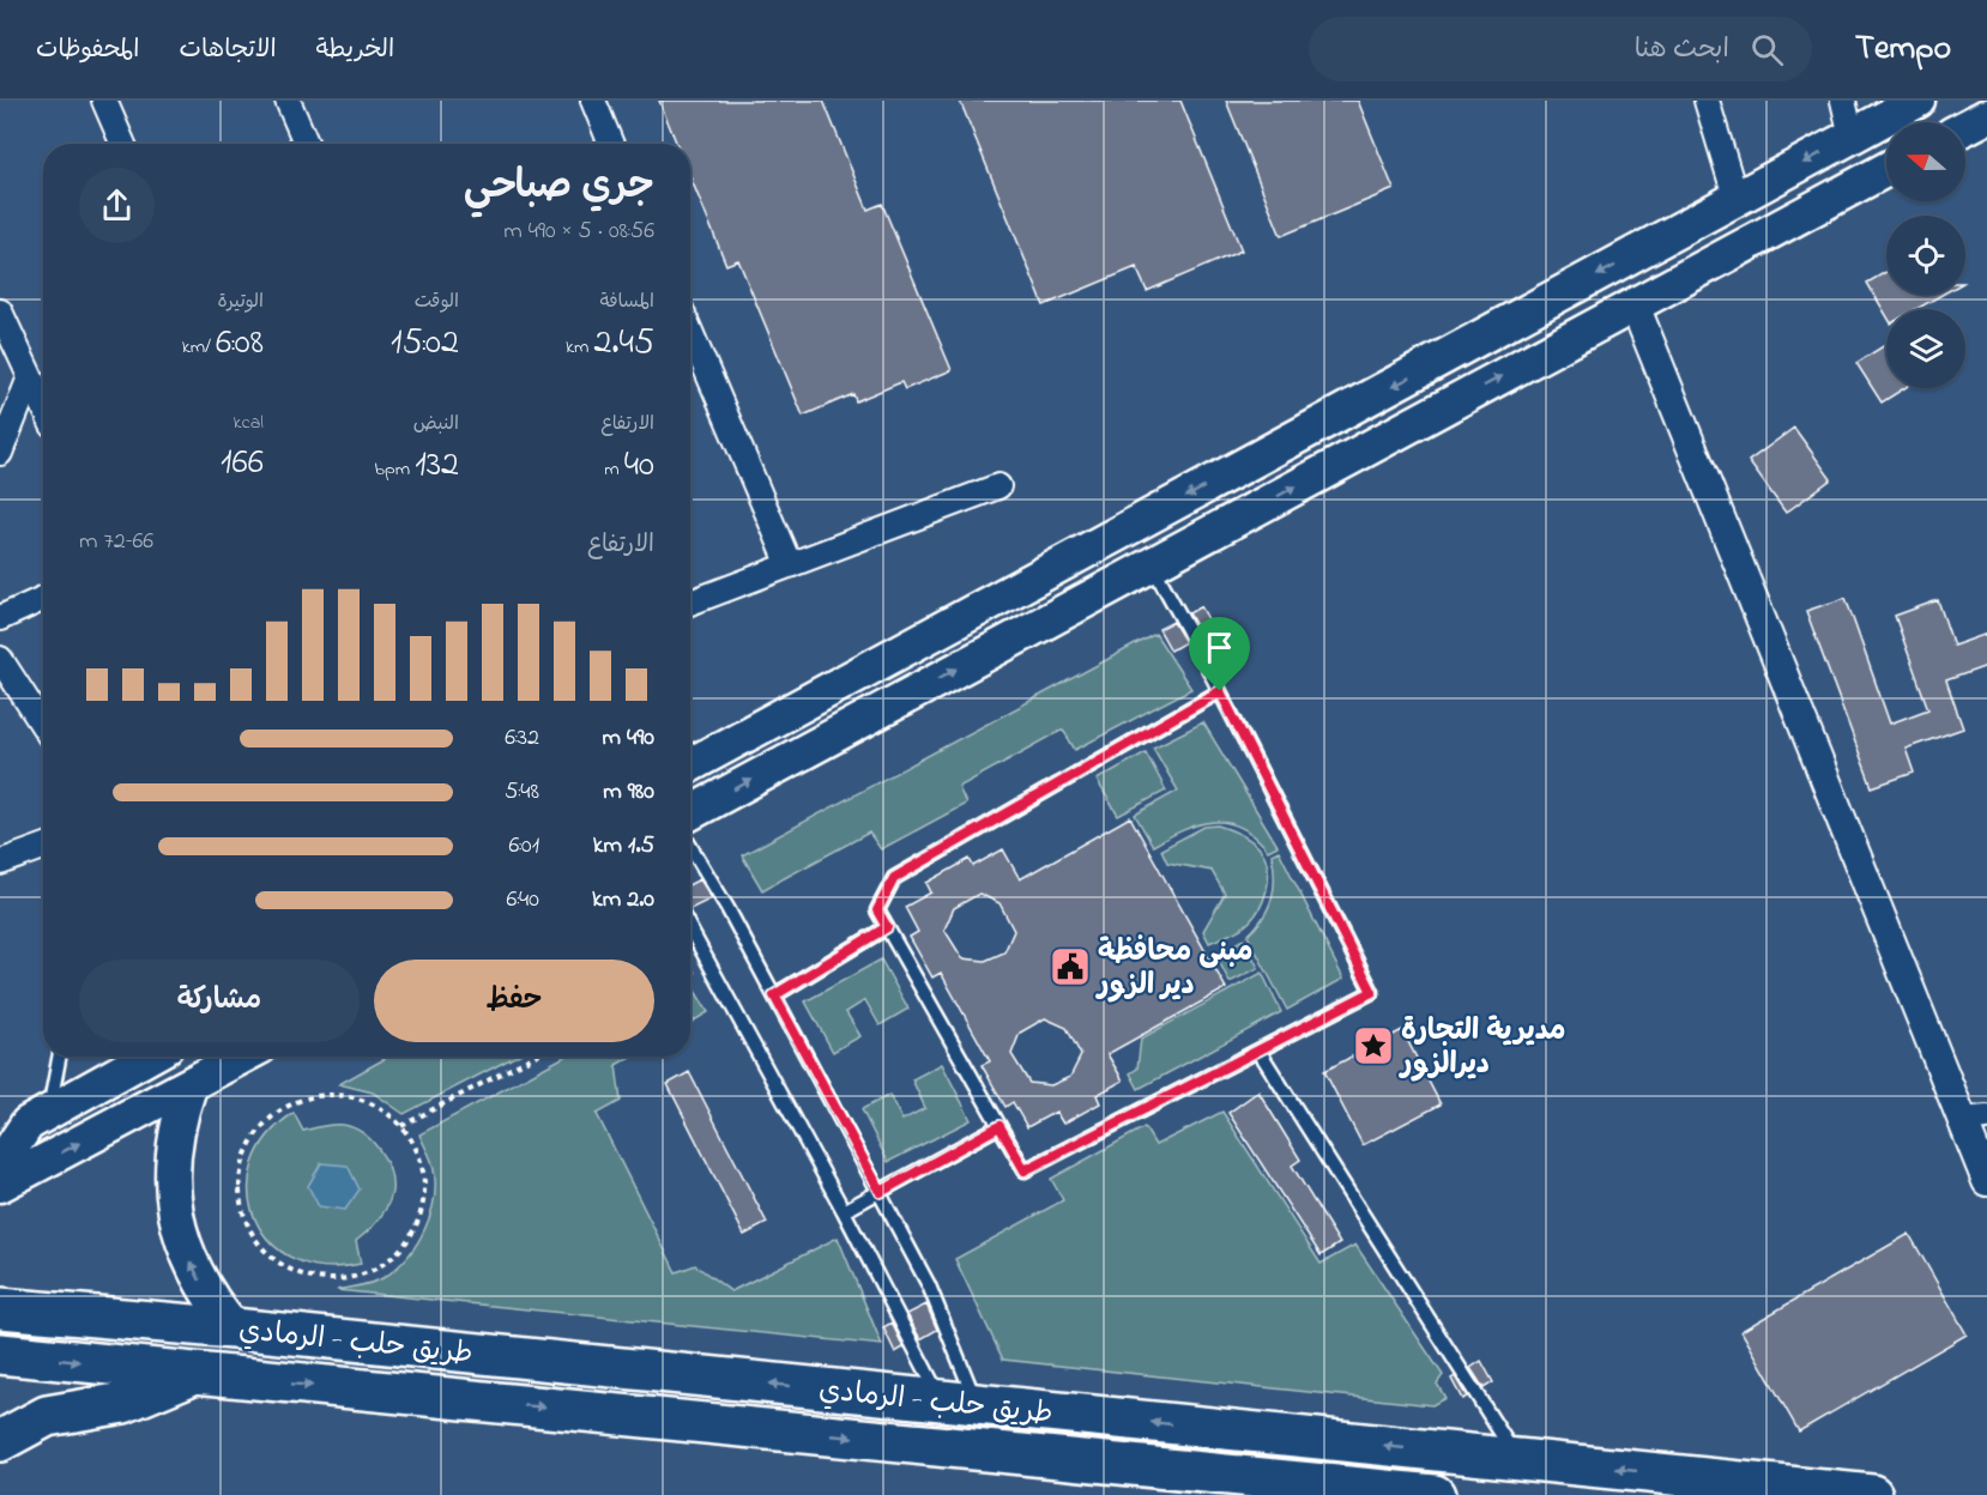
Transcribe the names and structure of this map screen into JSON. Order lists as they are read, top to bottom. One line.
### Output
{"streets":{"highway":["طريق حلب - الرمادي"]},"places":{"public building":["مبنى محافظة دير الزور"],"place":["مديرية التجارة ديرالزور"]},"north":"left","page":{"header":"Tempo","search":"ابحث هنا","nav":["الخريطة","الاتجاهات","المحفوظات"],"heading":["جري صباحي","08:56 · 5 × 490 m"],"stats":[["المسافة","2.45 km"],["الوقت","15:02"],["الوتيرة","6:08 /km"],["الارتفاع","40 m"],["النبض","132 bpm"],["kcal","166"]],"chart":["الارتفاع","66–72 m"],"list":[{"name":"490 m","note":"6:32"},{"name":"980 m","note":"5:48"},{"name":"1.5 km","note":"6:01"},{"name":"2.0 km","note":"6:40"}],"buttons":["حفظ","مشاركة"]}}
